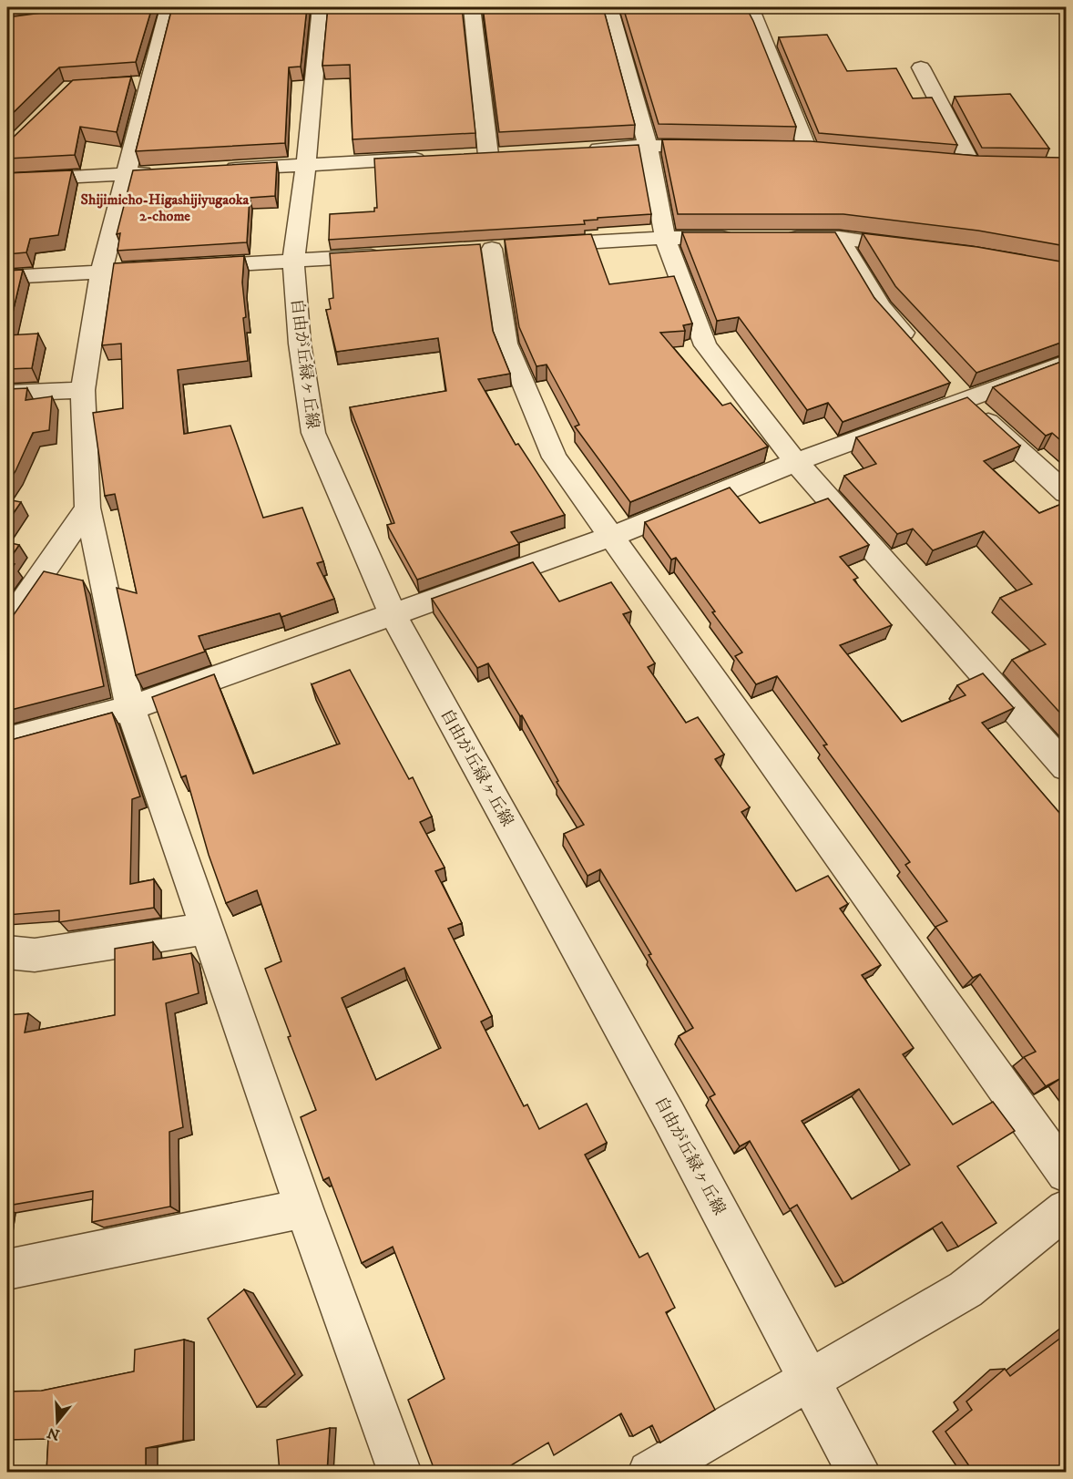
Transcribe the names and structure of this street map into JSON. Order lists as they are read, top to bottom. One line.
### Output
{"streets":{"street":["自由が丘緑ヶ丘線"]},"districts":["Shijimicho-Higashijiyugaoka 2-chome"],"north":"bottom"}
